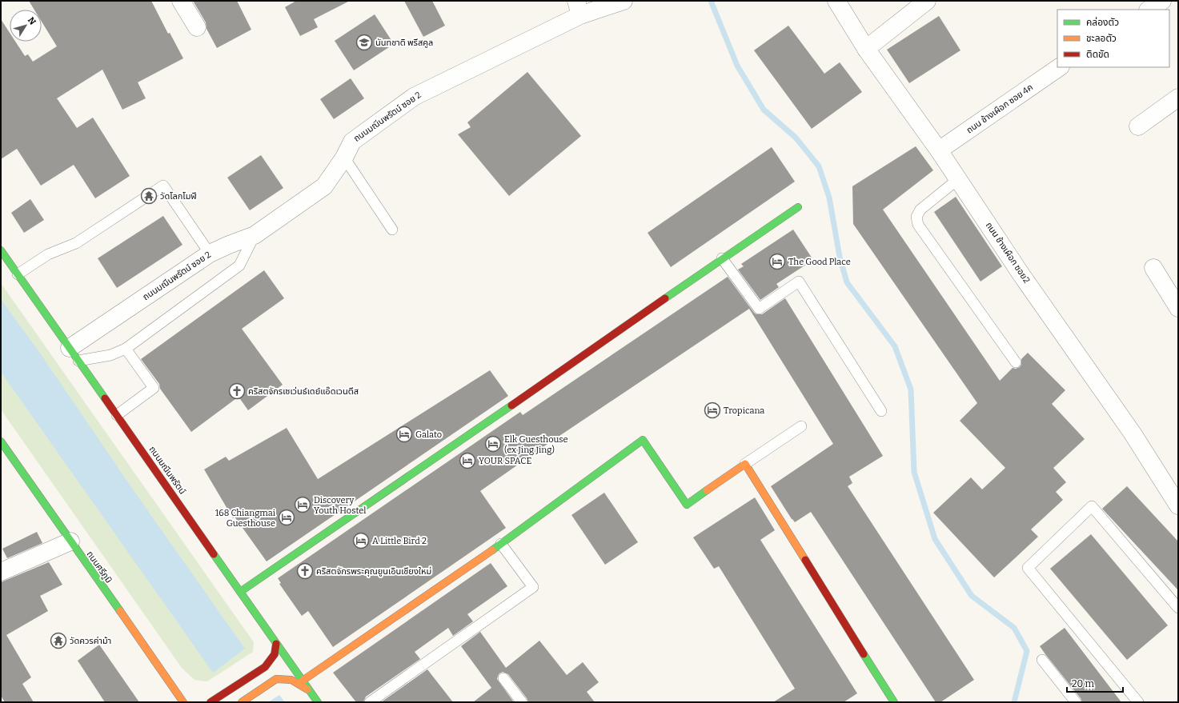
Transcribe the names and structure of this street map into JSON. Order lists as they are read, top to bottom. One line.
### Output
{"streets":{"street":["ถนน ช้างเผือก ซอย 4ค","ถนนมณีนพรัตน์ ซอย 2","ถนน ช้างเผือก ซอย2","ถนนมณีนพรัตน์","ถนนศรีภูมิ"]},"crossings":[["ถนน ช้างเผือก ซอย 4ค","ถนน ช้างเผือก ซอย2"],["ถนนมณีนพรัตน์ ซอย 2","ถนนมณีนพรัตน์"]],"places":{"school or university":["นันทชาติ พรีสคูล"],"temple":["วัดโลกโมฬี","วัดควรค่าม้า"],"hotel":["The Good Place","Tropicana","Galato","Elk Guesthouse (ex Jing Jing)","YOUR SPACE","Discovery Youth Hostel","168 Chiangmai Guesthouse","A Little Bird 2"],"church":["คริสตจักรเซเว่นธ์เดย์แอ๊ดเวนตีส","คริสตจักรพระคุณยูนเอินเชียงใหม่"]},"legend":["คล่องตัว","ชะลอตัว","ติดขัด"],"scale_bar":"20 m","north":"top right"}
